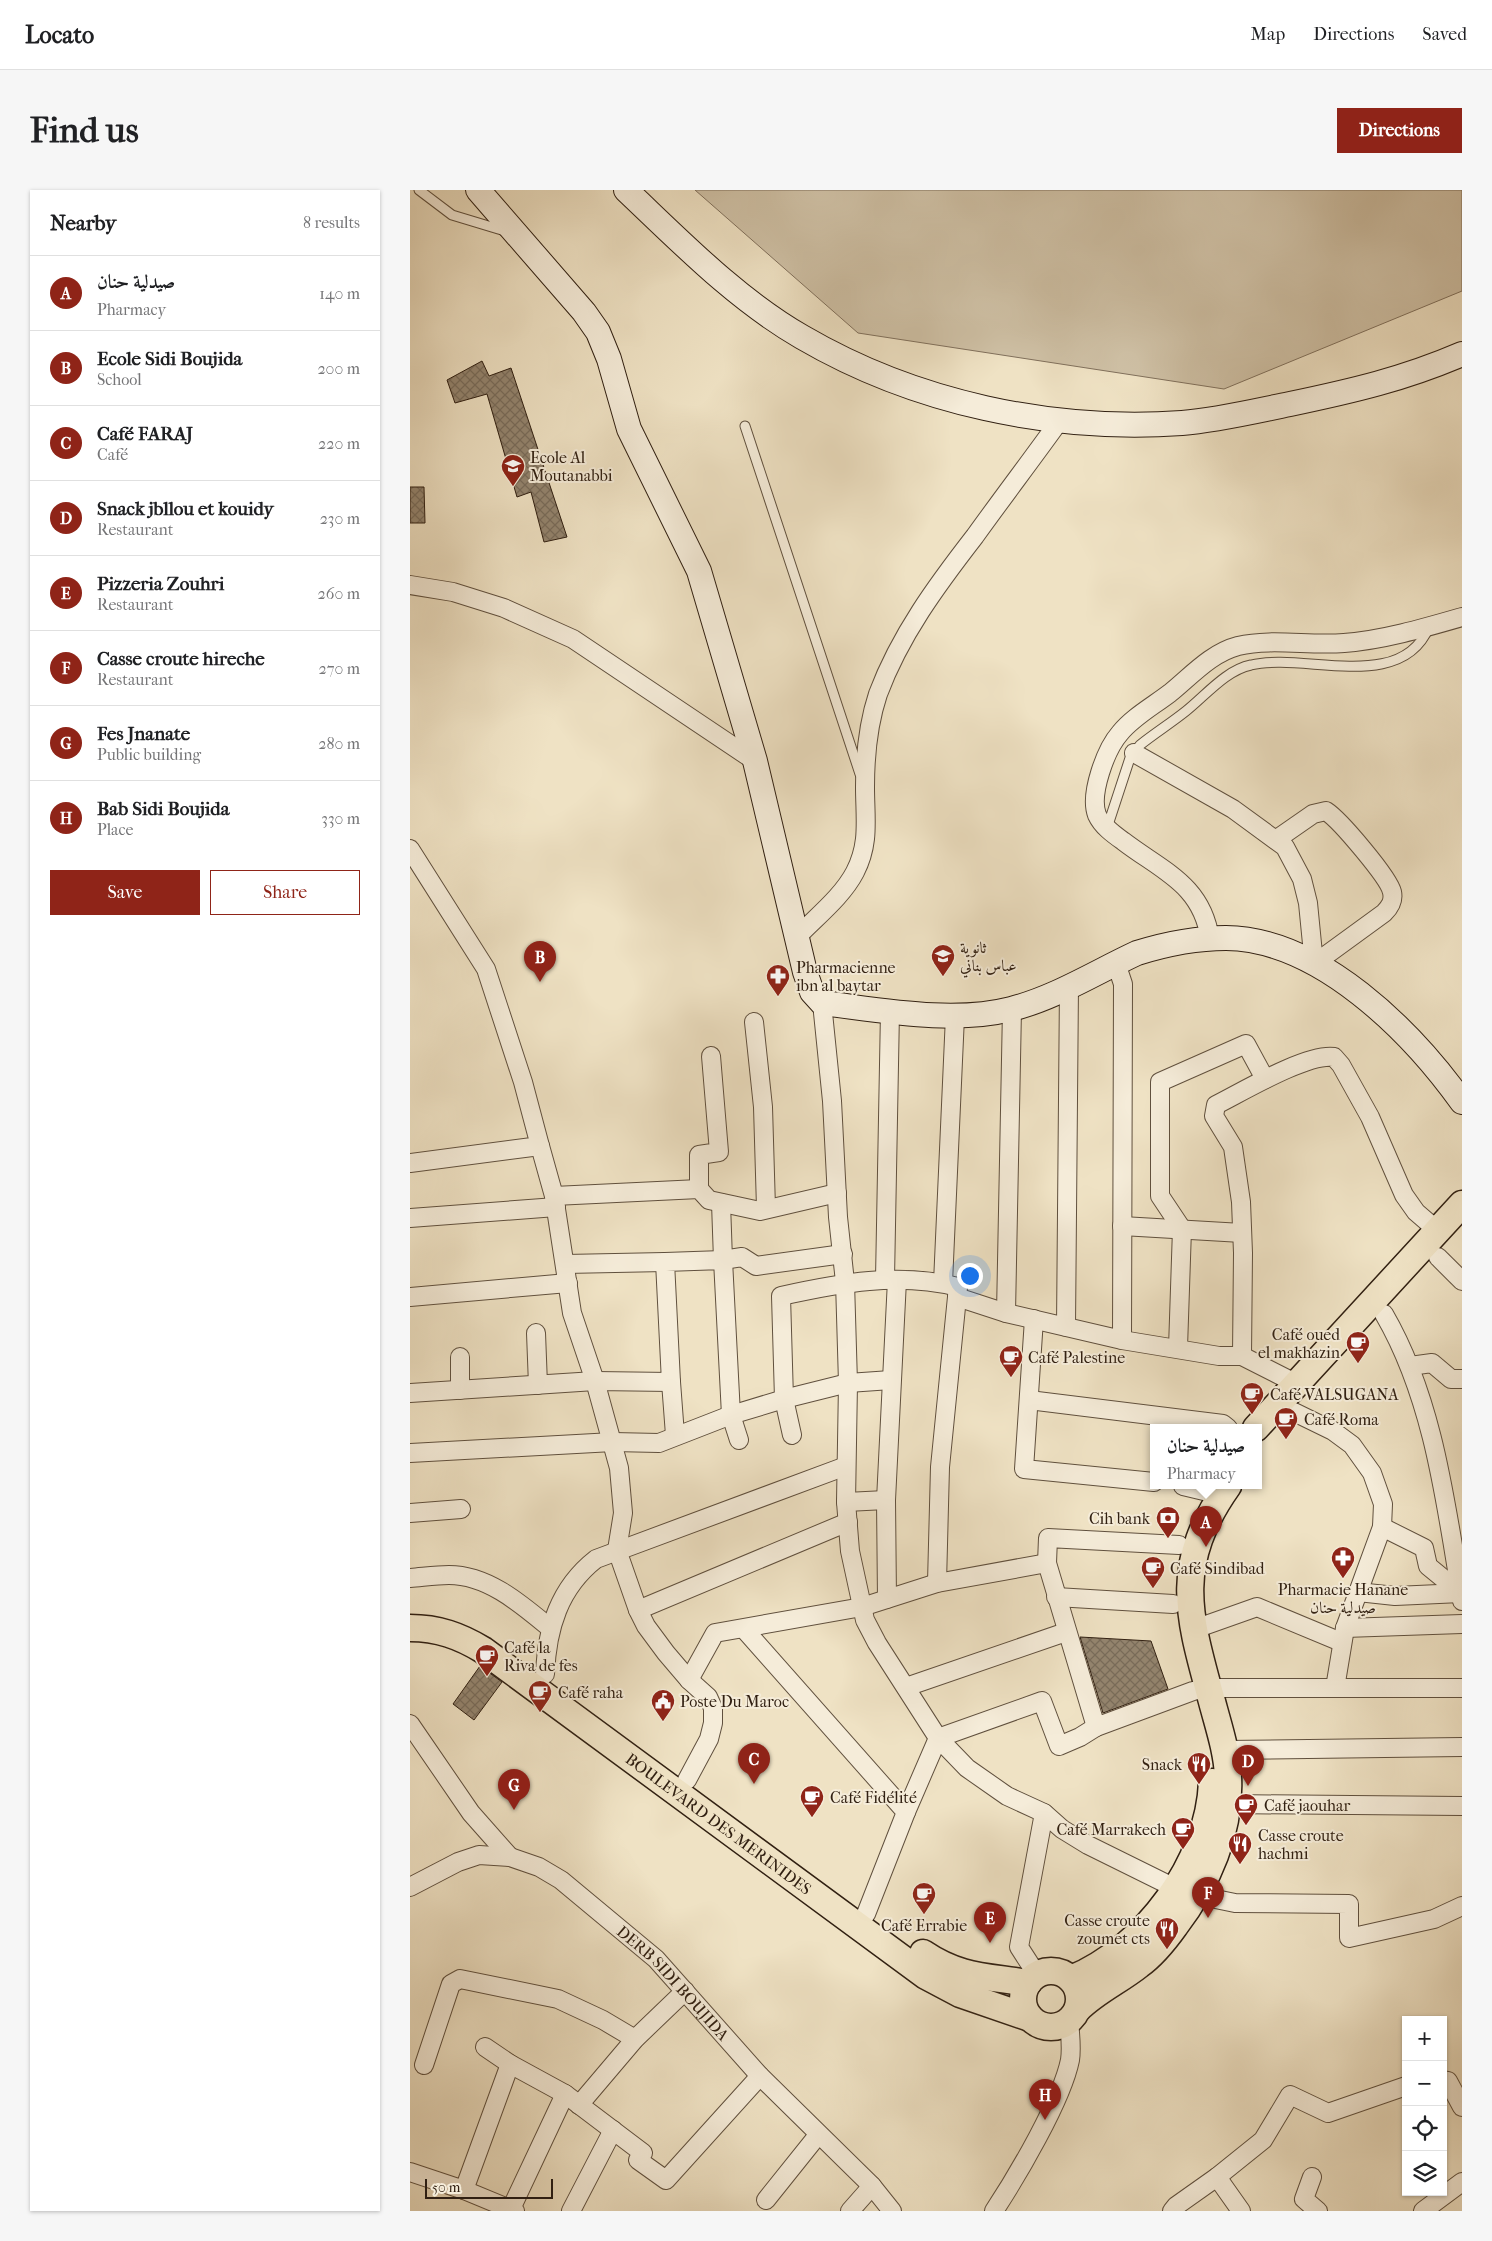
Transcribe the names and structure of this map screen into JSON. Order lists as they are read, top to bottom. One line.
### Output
{"streets":{"main road":["BOULEVARD DES MERINIDES"],"street":["DERB SIDI BOUJIDA"]},"places":{"school or university":["Ecole Al Moutanabbi","ثانوية عباس بناني"],"pharmacy":["Pharmacienne ibn al baytar","Pharmacie Hanane صيدلية حنان"],"cafe":["Café oued el makhazin","Café Palestine","Café VALSUGANA","Café Roma","Café Sindibad","Café la Riva de fes","Café raha","Café Fidélité","Café jaouhar","Café Marrakech","Café Errabie"],"bank":["Cih bank"],"public building":["Poste Du Maroc"],"restaurant":["Snack","Casse croute hachmi","Casse croute zoumet cts"]},"scale_bar":"50 m","page":{"header":"Locato","nav":["Map","Directions","Saved"],"buttons":["Directions",["Save","Share"]],"title":"Find us","heading":["Nearby","8 results"],"list":[{"mark":"A","name":"صيدلية حنان","note":"Pharmacy","value":"140 m"},{"mark":"B","name":"Ecole Sidi Boujida","note":"School","value":"200 m"},{"mark":"C","name":"Café FARAJ","note":"Café","value":"220 m"},{"mark":"D","name":"Snack jbllou et kouidy","note":"Restaurant","value":"230 m"},{"mark":"E","name":"Pizzeria Zouhri","note":"Restaurant","value":"260 m"},{"mark":"F","name":"Casse croute hireche","note":"Restaurant","value":"270 m"},{"mark":"G","name":"Fes Jnanate","note":"Public building","value":"280 m"},{"mark":"H","name":"Bab Sidi Boujida","note":"Place","value":"330 m"}],"pins":["B","A","C","D","G","F","E","H"],"popup":["صيدلية حنان","Pharmacy"],"map_buttons":["+","−"],"scale":"50 m"}}
